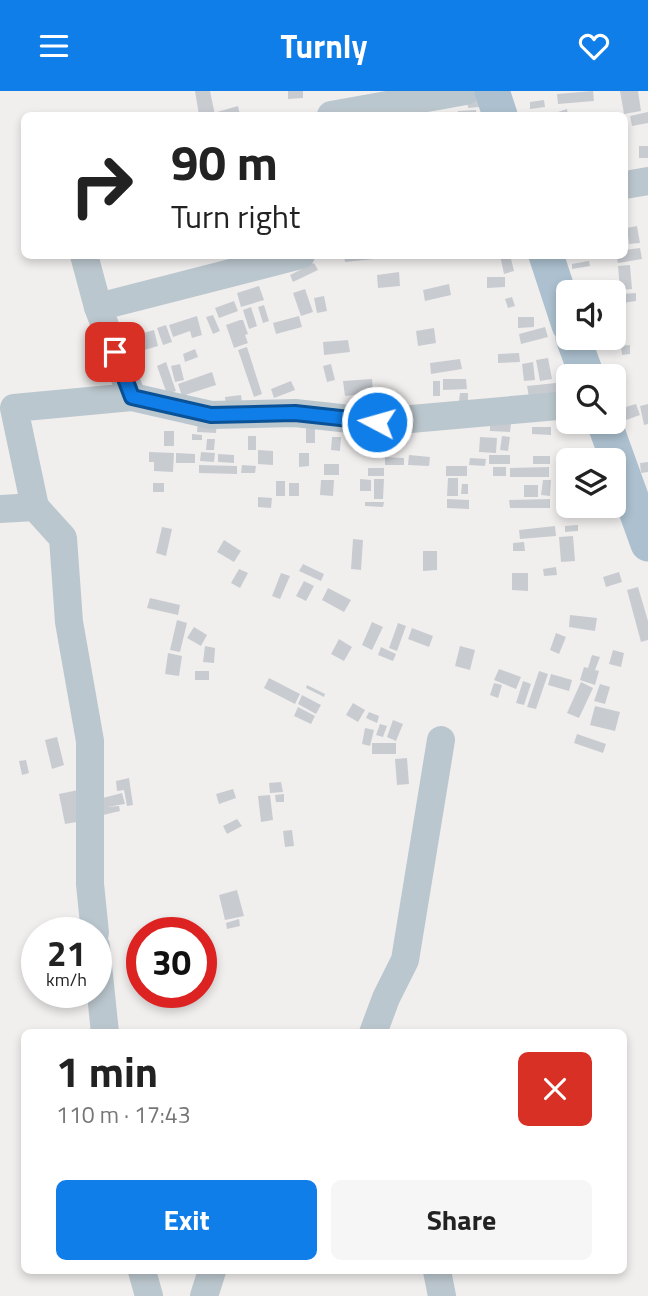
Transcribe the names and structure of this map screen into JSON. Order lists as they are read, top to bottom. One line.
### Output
{"page":{"header":"Turnly","turn":["90 m","Turn right"],"speed":"21 km/h","limit":"30","heading":["1 min","110 m · 17:43"],"buttons":["Exit","Share"]}}
